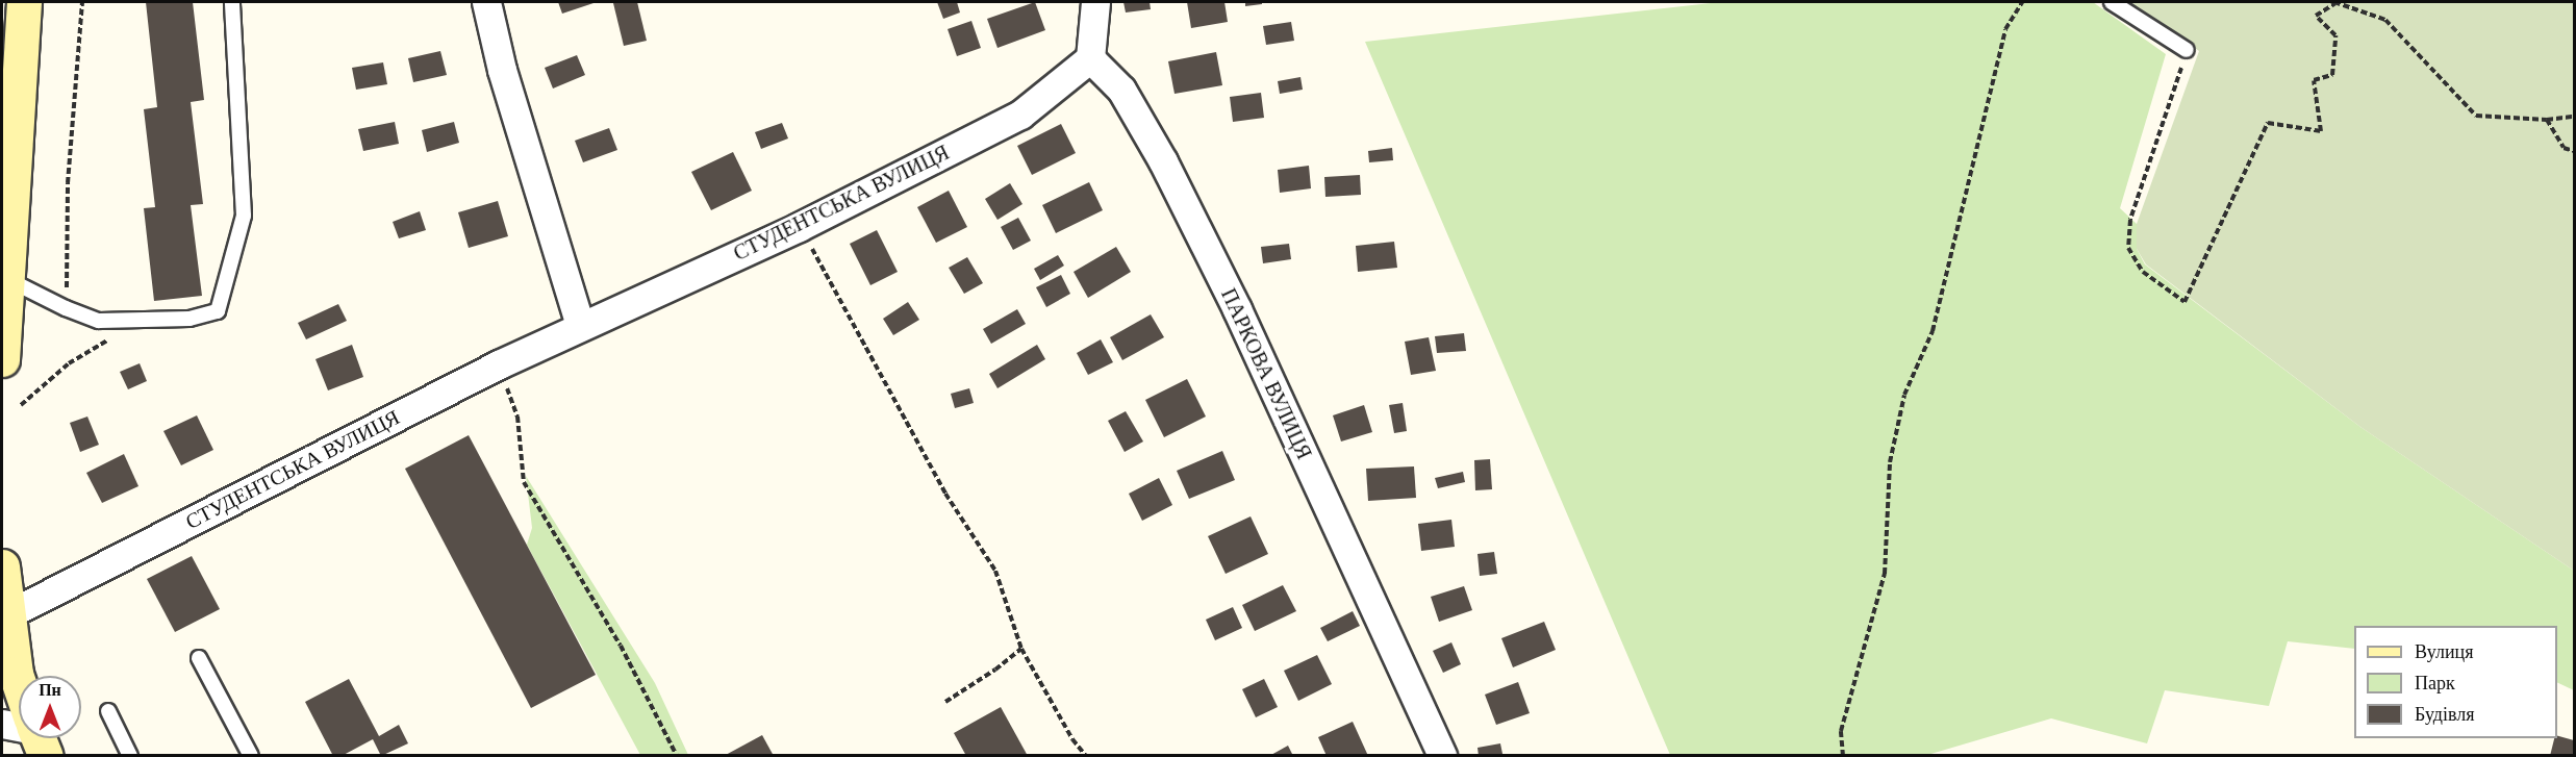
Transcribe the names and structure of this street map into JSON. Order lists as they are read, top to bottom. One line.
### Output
{"streets":{"street":["СТУДЕНТСЬКА ВУЛИЦЯ","ПАРКОВА ВУЛИЦЯ"]},"crossings":[["СТУДЕНТСЬКА ВУЛИЦЯ","ПАРКОВА ВУЛИЦЯ"]],"legend":["Вулиця","Парк","Будівля"],"north":"top"}
